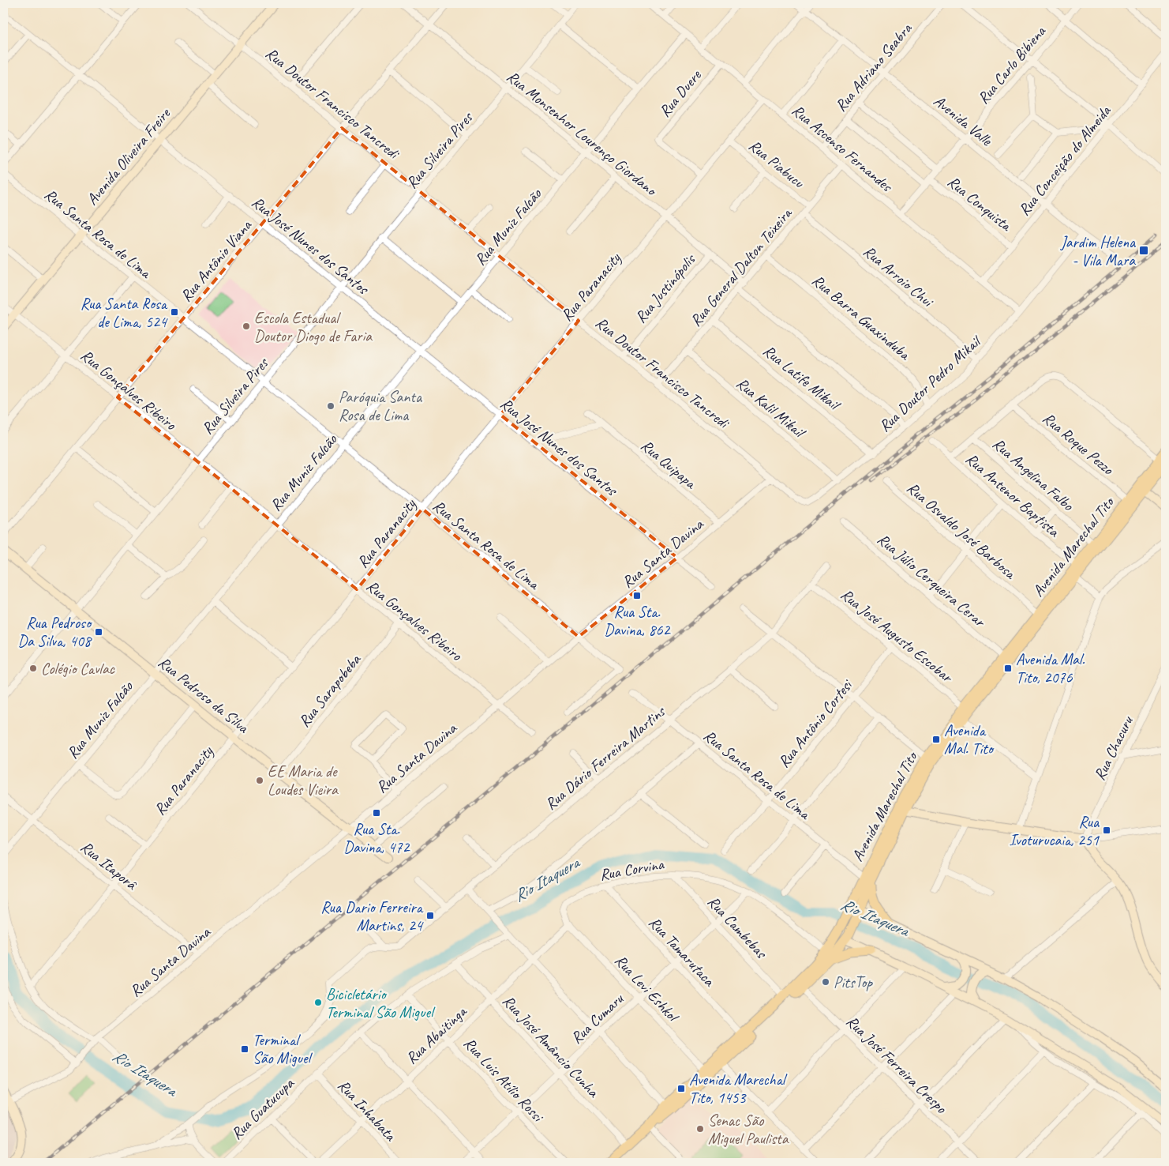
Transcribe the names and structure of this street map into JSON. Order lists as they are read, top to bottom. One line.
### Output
{"streets":{"main road":["Avenida Marechal Tito"],"street":["Rua Carlo Bibiena","Rua Adriano Seabra","Rua Duere","Rua Doutor Francisco Tancredi","Avenida Valle","Rua Monsenhor Lourenço Giordano","Rua Ascenso Fernandes","Rua Silveira Pires","Avenida Oliveira Freire","Rua Conceição do Almeida","Rua Piabucu","Rua Conquista","Rua Muniz Falcão","Rua Santa Rosa de Lima","Rua José Nunes dos Santos","Rua Antônio Viana","Rua General Dalton Teixeira","Rua Arroio Chui","Rua Paranacity","Rua Justinópolis","Rua Barra Guaxinduba","Rua Latife Mikail","Rua Doutor Pedro Mikail","Rua Gonçalves Ribeiro","Rua Kalil Mikail","Rua Roque Pezzo","Rua Quipapa","Rua Angelina Falbo","Rua Antenor Baptista","Rua Osvaldo José Barbosa","Rua Santa Davina","Rua Júlio Cerqueira Cerar","Rua José Augusto Escobar","Rua Sarapobeba","Rua Pedroso da Silva","Rua Antônio Cortesi","Rua Chacuru","Rua Dário Ferreira Martins","Rua Itaporâ","Rua Corvina","Rua Cambebas","Rua Tamarutaca","Rua Levi Eshkol","Rua Cumaru","Rua Abaitinga","Rua José Amâncio Cunha","Rua José Ferreira Crespo","Rua Luis Atílio Rossi","Rua Guatucupa","Rua Inhabata"]},"crossings":[["Rua Carlo Bibiena","Avenida Valle"],["Rua Carlo Bibiena","Rua Ascenso Fernandes"],["Rua Carlo Bibiena","Rua Conquista"],["Rua Adriano Seabra","Avenida Valle"],["Rua Adriano Seabra","Rua Ascenso Fernandes"],["Rua Duere","Rua Ascenso Fernandes"],["Rua Duere","Rua Paranacity"],["Rua Doutor Francisco Tancredi","Rua Silveira Pires"],["Rua Doutor Francisco Tancredi","Avenida Oliveira Freire"],["Rua Doutor Francisco Tancredi","Rua Muniz Falcão"],["Rua Doutor Francisco Tancredi","Rua Antônio Viana"],["Rua Doutor Francisco Tancredi","Rua General Dalton Teixeira"],["Rua Doutor Francisco Tancredi","Rua Paranacity"],["Rua Doutor Francisco Tancredi","Rua Justinópolis"],["Rua Doutor Francisco Tancredi","Rua Doutor Pedro Mikail"],["Rua Doutor Francisco Tancredi","Rua Santa Davina"],["Avenida Valle","Rua Conceição do Almeida"],["Avenida Valle","Rua Doutor Pedro Mikail"],["Rua Monsenhor Lourenço Giordano","Rua Silveira Pires"],["Rua Monsenhor Lourenço Giordano","Rua Muniz Falcão"],["Rua Monsenhor Lourenço Giordano","Rua Antônio Viana"],["Rua Monsenhor Lourenço Giordano","Rua General Dalton Teixeira"],["Rua Monsenhor Lourenço Giordano","Rua Paranacity"],["Rua Monsenhor Lourenço Giordano","Rua Justinópolis"],["Rua Ascenso Fernandes","Rua Conceição do Almeida"],["Rua Ascenso Fernandes","Rua Muniz Falcão"],["Rua Ascenso Fernandes","Rua General Dalton Teixeira"],["Rua Ascenso Fernandes","Rua Paranacity"],["Rua Ascenso Fernandes","Rua Doutor Pedro Mikail"],["Rua Silveira Pires","Rua Santa Rosa de Lima"],["Rua Silveira Pires","Rua José Nunes dos Santos"],["Rua Silveira Pires","Rua Gonçalves Ribeiro"],["Rua Silveira Pires","Rua Pedroso da Silva"],["Avenida Oliveira Freire","Rua Santa Rosa de Lima"],["Avenida Oliveira Freire","Rua José Nunes dos Santos"],["Avenida Oliveira Freire","Rua Gonçalves Ribeiro"],["Rua Conceição do Almeida","Rua Conquista"],["Rua Piabucu","Rua General Dalton Teixeira"],["Rua Piabucu","Rua Paranacity"],["Rua Muniz Falcão","Rua Santa Rosa de Lima"],["Rua Muniz Falcão","Rua José Nunes dos Santos"],["Rua Muniz Falcão","Rua Gonçalves Ribeiro"],["Rua Muniz Falcão","Rua Pedroso da Silva"],["Rua Muniz Falcão","Rua Itaporâ"],["Rua Santa Rosa de Lima","Rua Antônio Viana"],["Rua Santa Rosa de Lima","Rua Paranacity"],["Rua Santa Rosa de Lima","Avenida Marechal Tito"],["Rua Santa Rosa de Lima","Rua Santa Davina"],["Rua Santa Rosa de Lima","Rua Antônio Cortesi"],["Rua Santa Rosa de Lima","Rua Dário Ferreira Martins"],["Rua José Nunes dos Santos","Rua Antônio Viana"],["Rua José Nunes dos Santos","Rua Paranacity"],["Rua José Nunes dos Santos","Rua Santa Davina"],["Rua Antônio Viana","Rua Gonçalves Ribeiro"],["Rua General Dalton Teixeira","Rua Arroio Chui"],["Rua General Dalton Teixeira","Rua Barra Guaxinduba"],["Rua General Dalton Teixeira","Rua Latife Mikail"],["Rua General Dalton Teixeira","Rua Kalil Mikail"],["Rua Arroio Chui","Rua Doutor Pedro Mikail"],["Rua Paranacity","Rua Gonçalves Ribeiro"],["Rua Paranacity","Rua Pedroso da Silva"],["Rua Paranacity","Rua Itaporâ"],["Rua Barra Guaxinduba","Rua Doutor Pedro Mikail"],["Rua Latife Mikail","Rua Doutor Pedro Mikail"],["Rua Doutor Pedro Mikail","Rua Kalil Mikail"],["Rua Doutor Pedro Mikail","Rua Santa Davina"],["Rua Gonçalves Ribeiro","Rua Santa Davina"],["Rua Gonçalves Ribeiro","Rua Sarapobeba"],["Rua Roque Pezzo","Avenida Marechal Tito"],["Rua Quipapa","Rua Santa Davina"],["Rua Angelina Falbo","Avenida Marechal Tito"],["Rua Antenor Baptista","Avenida Marechal Tito"],["Rua Osvaldo José Barbosa","Avenida Marechal Tito"],["Avenida Marechal Tito","Rua Júlio Cerqueira Cerar"],["Avenida Marechal Tito","Rua José Augusto Escobar"],["Avenida Marechal Tito","Rua Corvina"],["Avenida Marechal Tito","Rua Cambebas"],["Avenida Marechal Tito","Rua Tamarutaca"],["Avenida Marechal Tito","Rua Levi Eshkol"],["Avenida Marechal Tito","Rua José Amâncio Cunha"],["Avenida Marechal Tito","Rua José Ferreira Crespo"],["Rua Santa Davina","Rua Pedroso da Silva"],["Rua Santa Davina","Rua Itaporâ"],["Rua José Augusto Escobar","Rua Antônio Cortesi"],["Rua José Augusto Escobar","Rua Dário Ferreira Martins"],["Rua Sarapobeba","Rua Pedroso da Silva"],["Rua Corvina","Rua Cambebas"],["Rua Corvina","Rua Tamarutaca"],["Rua Corvina","Rua Levi Eshkol"],["Rua Corvina","Rua Cumaru"],["Rua Corvina","Rua Abaitinga"],["Rua Cambebas","Rua Cumaru"],["Rua Tamarutaca","Rua Cumaru"],["Rua Levi Eshkol","Rua Cumaru"],["Rua Levi Eshkol","Rua Abaitinga"],["Rua Cumaru","Rua José Amâncio Cunha"],["Rua Cumaru","Rua Luis Atílio Rossi"],["Rua Abaitinga","Rua José Amâncio Cunha"],["Rua Abaitinga","Rua Luis Atílio Rossi"],["Rua Abaitinga","Rua Inhabata"],["Rua Luis Atílio Rossi","Rua Guatucupa"],["Rua Guatucupa","Rua Inhabata"]],"water":["Rio Itaquera"],"places":{"transit":["Jardim Helena - Vila Mara","Rua Santa Rosa de Lima, 524","Rua Sta. Davina, 862","Rua Pedroso Da Silva, 408","Avenida Mal. Tito, 2076","Avenida Mal. Tito","Rua Sta. Davina, 472","Rua Ivoturucaia, 251","Rua Dario Ferreira Martins, 24","Terminal São Miguel","Avenida Marechal Tito, 1453"],"other":["Escola Estadual Doutor Diogo de Faria","Paróquia Santa Rosa de Lima","Colégio Cavlac","EE Maria de Loudes Vieira","PitsTop","Bicicletário Terminal São Miguel","Senac São Miguel Paulista"]}}
